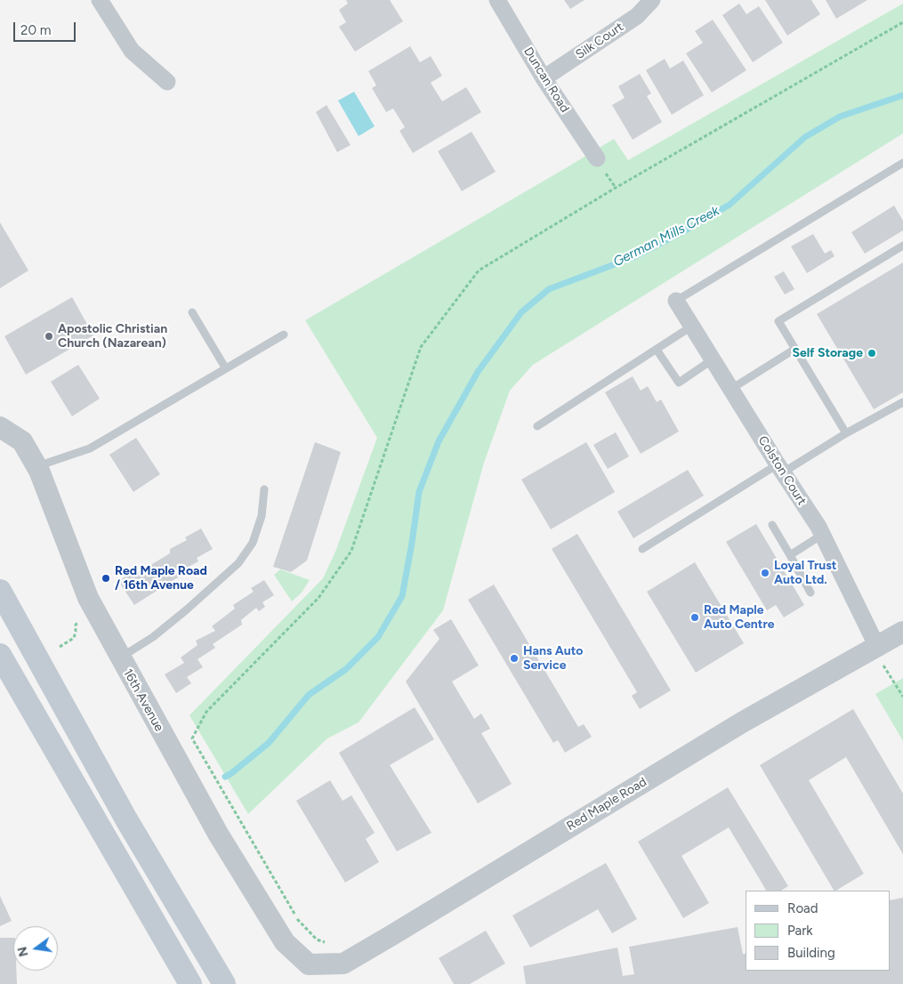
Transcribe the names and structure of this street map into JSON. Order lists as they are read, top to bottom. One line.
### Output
{"streets":{"street":["Silk Court","Duncan Road","Colston Court","16th Avenue","Red Maple Road"]},"crossings":[["Silk Court","Duncan Road"],["Colston Court","Red Maple Road"],["16th Avenue","Red Maple Road"]],"water":["German Mills Creek"],"places":["Apostolic Christian Church (Nazarean)","Self Storage","Loyal Trust Auto Ltd.","Red Maple Road / 16th Avenue","Red Maple Auto Centre","Hans Auto Service"],"legend":["Road","Park","Building"],"scale_bar":"20 m","north":"left"}
